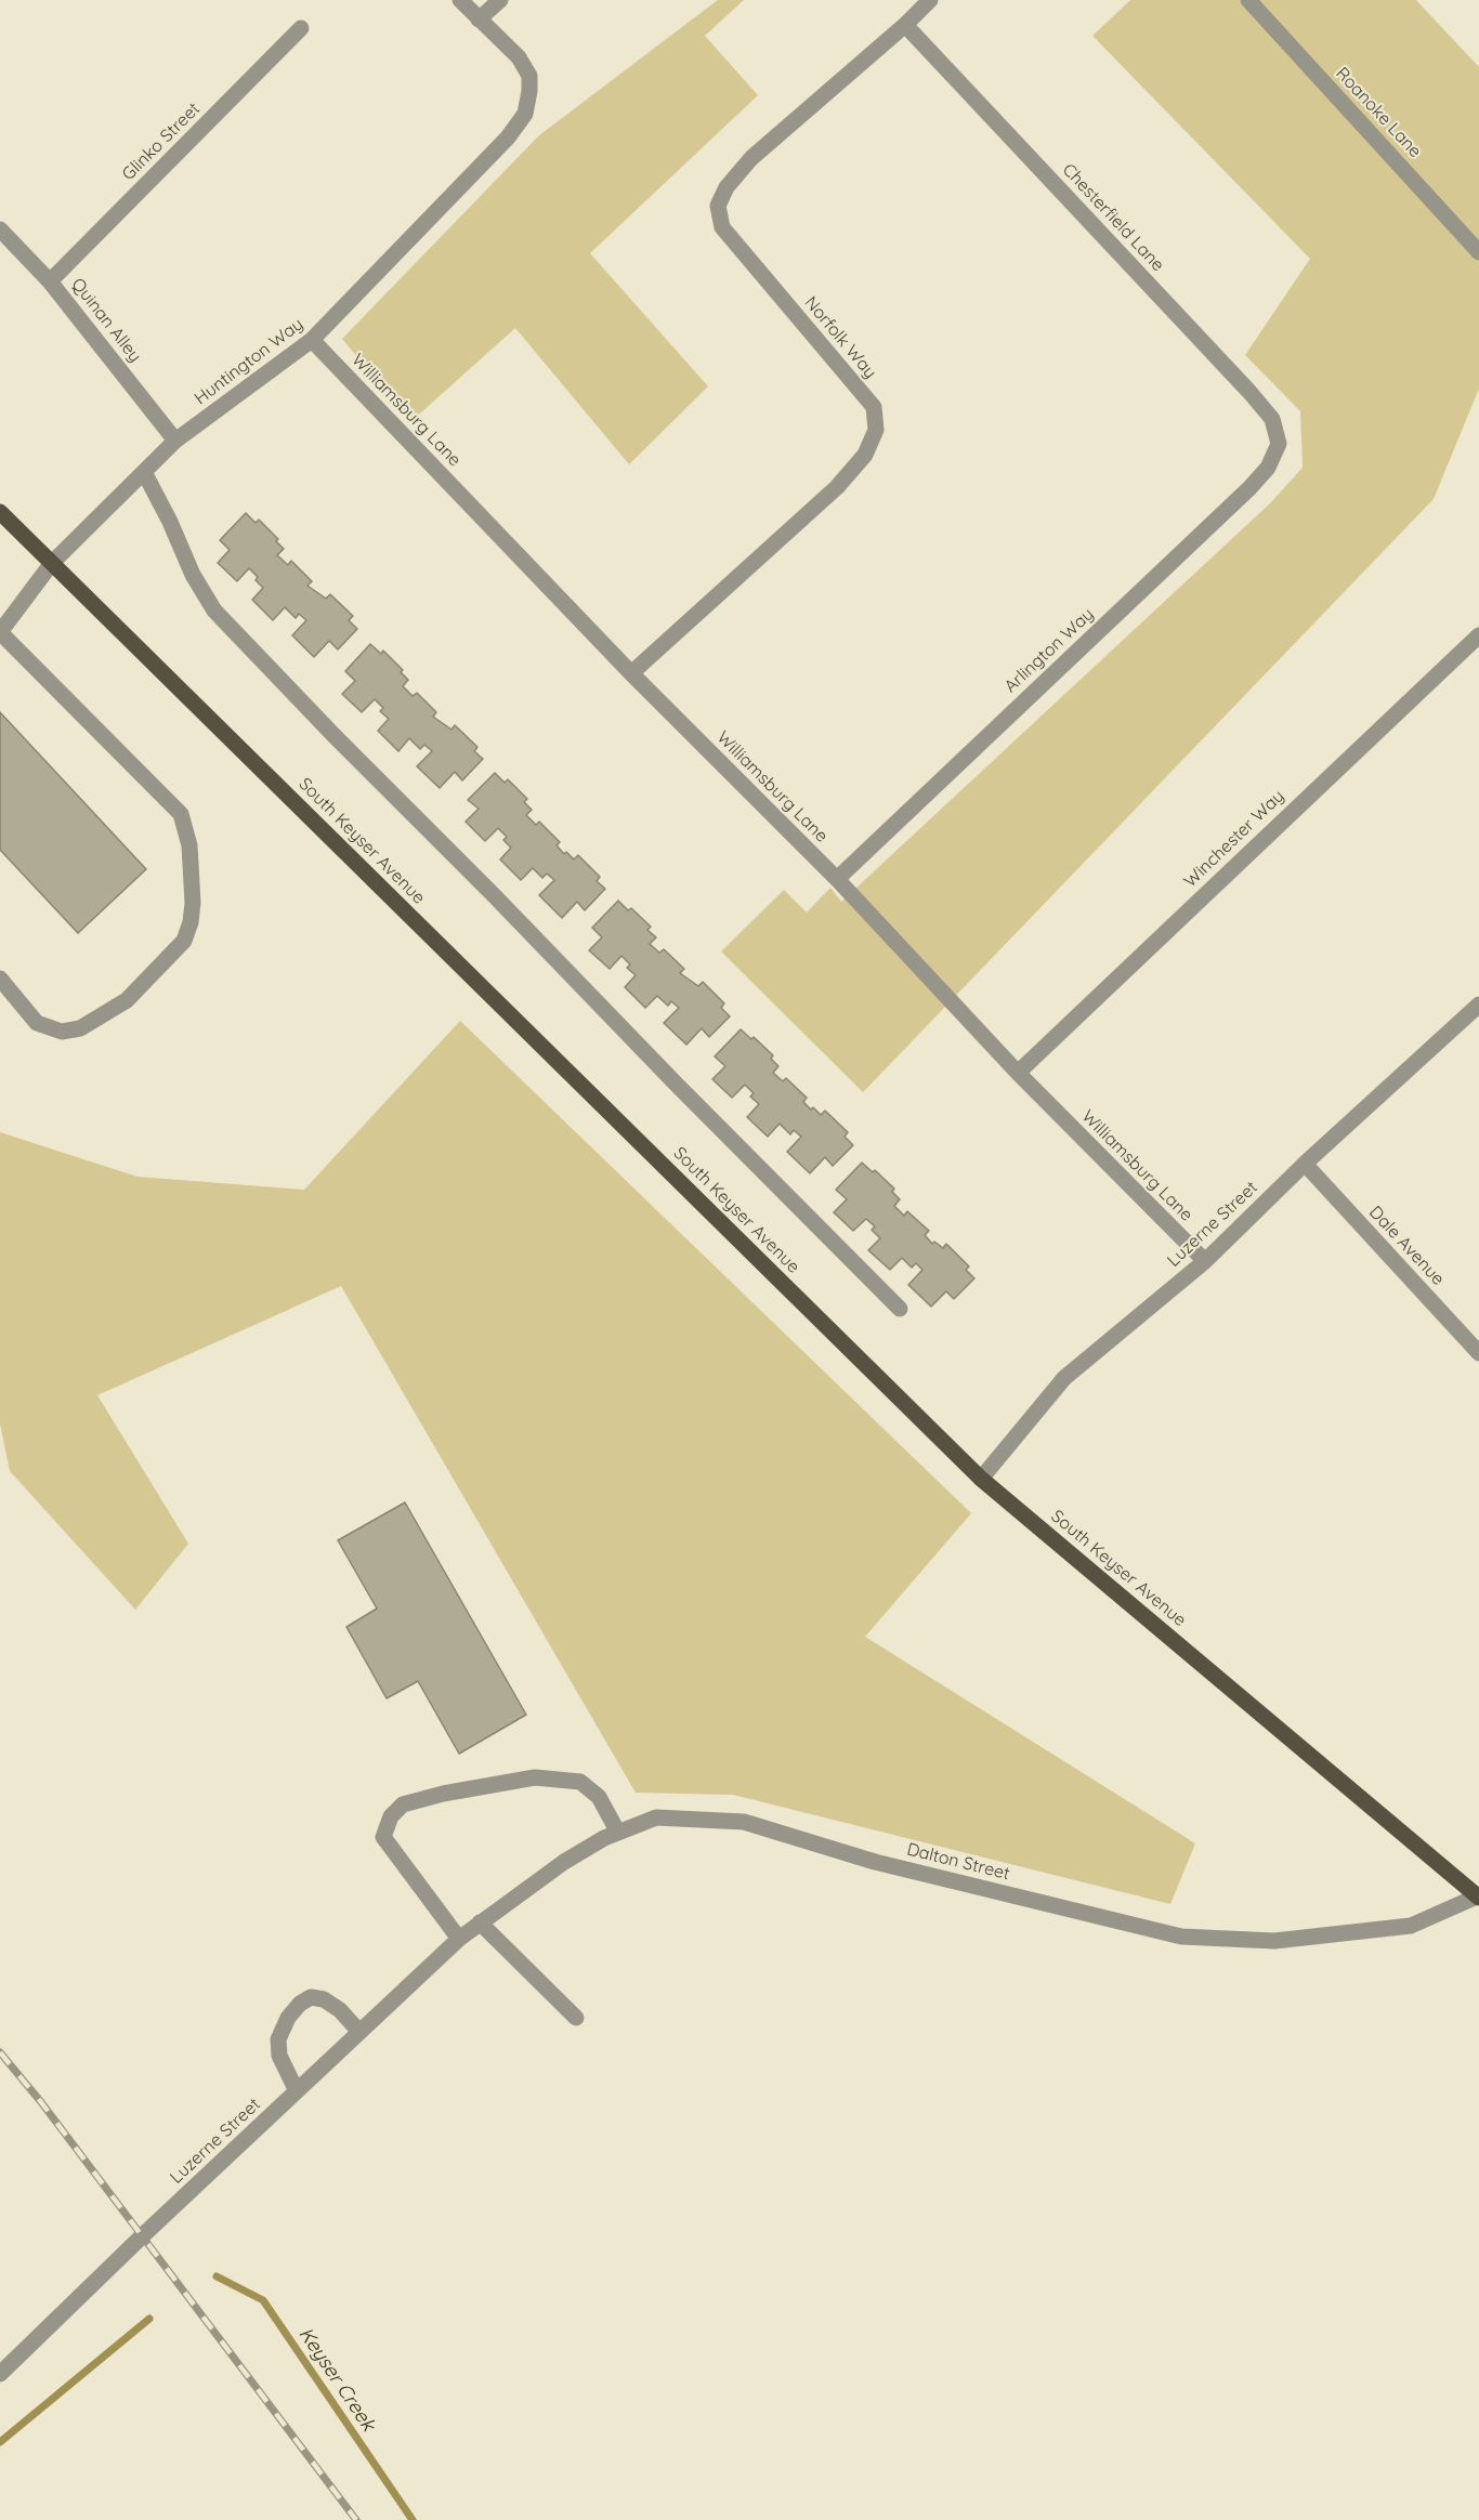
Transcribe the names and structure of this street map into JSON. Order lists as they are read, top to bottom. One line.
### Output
{"streets":{"main road":["South Keyser Avenue"],"street":["Roanoke Lane","Glinko Street","Chesterfield Lane","Quinan Alley","Norfolk Way","Huntington Way","Williamsburg Lane","Arlington Way","Winchester Way","Luzerne Street","Dale Avenue","Dalton Street"]},"crossings":[["Glinko Street","Quinan Alley"],["Chesterfield Lane","Norfolk Way"],["Chesterfield Lane","Arlington Way"],["Quinan Alley","Huntington Way"],["Norfolk Way","Williamsburg Lane"],["Huntington Way","Williamsburg Lane"],["Huntington Way","South Keyser Avenue"],["Williamsburg Lane","Arlington Way"],["Williamsburg Lane","Winchester Way"],["Williamsburg Lane","Luzerne Street"],["South Keyser Avenue","Luzerne Street"],["South Keyser Avenue","Dalton Street"],["Luzerne Street","Dale Avenue"],["Luzerne Street","Dalton Street"]],"water":["Keyser Creek"]}
